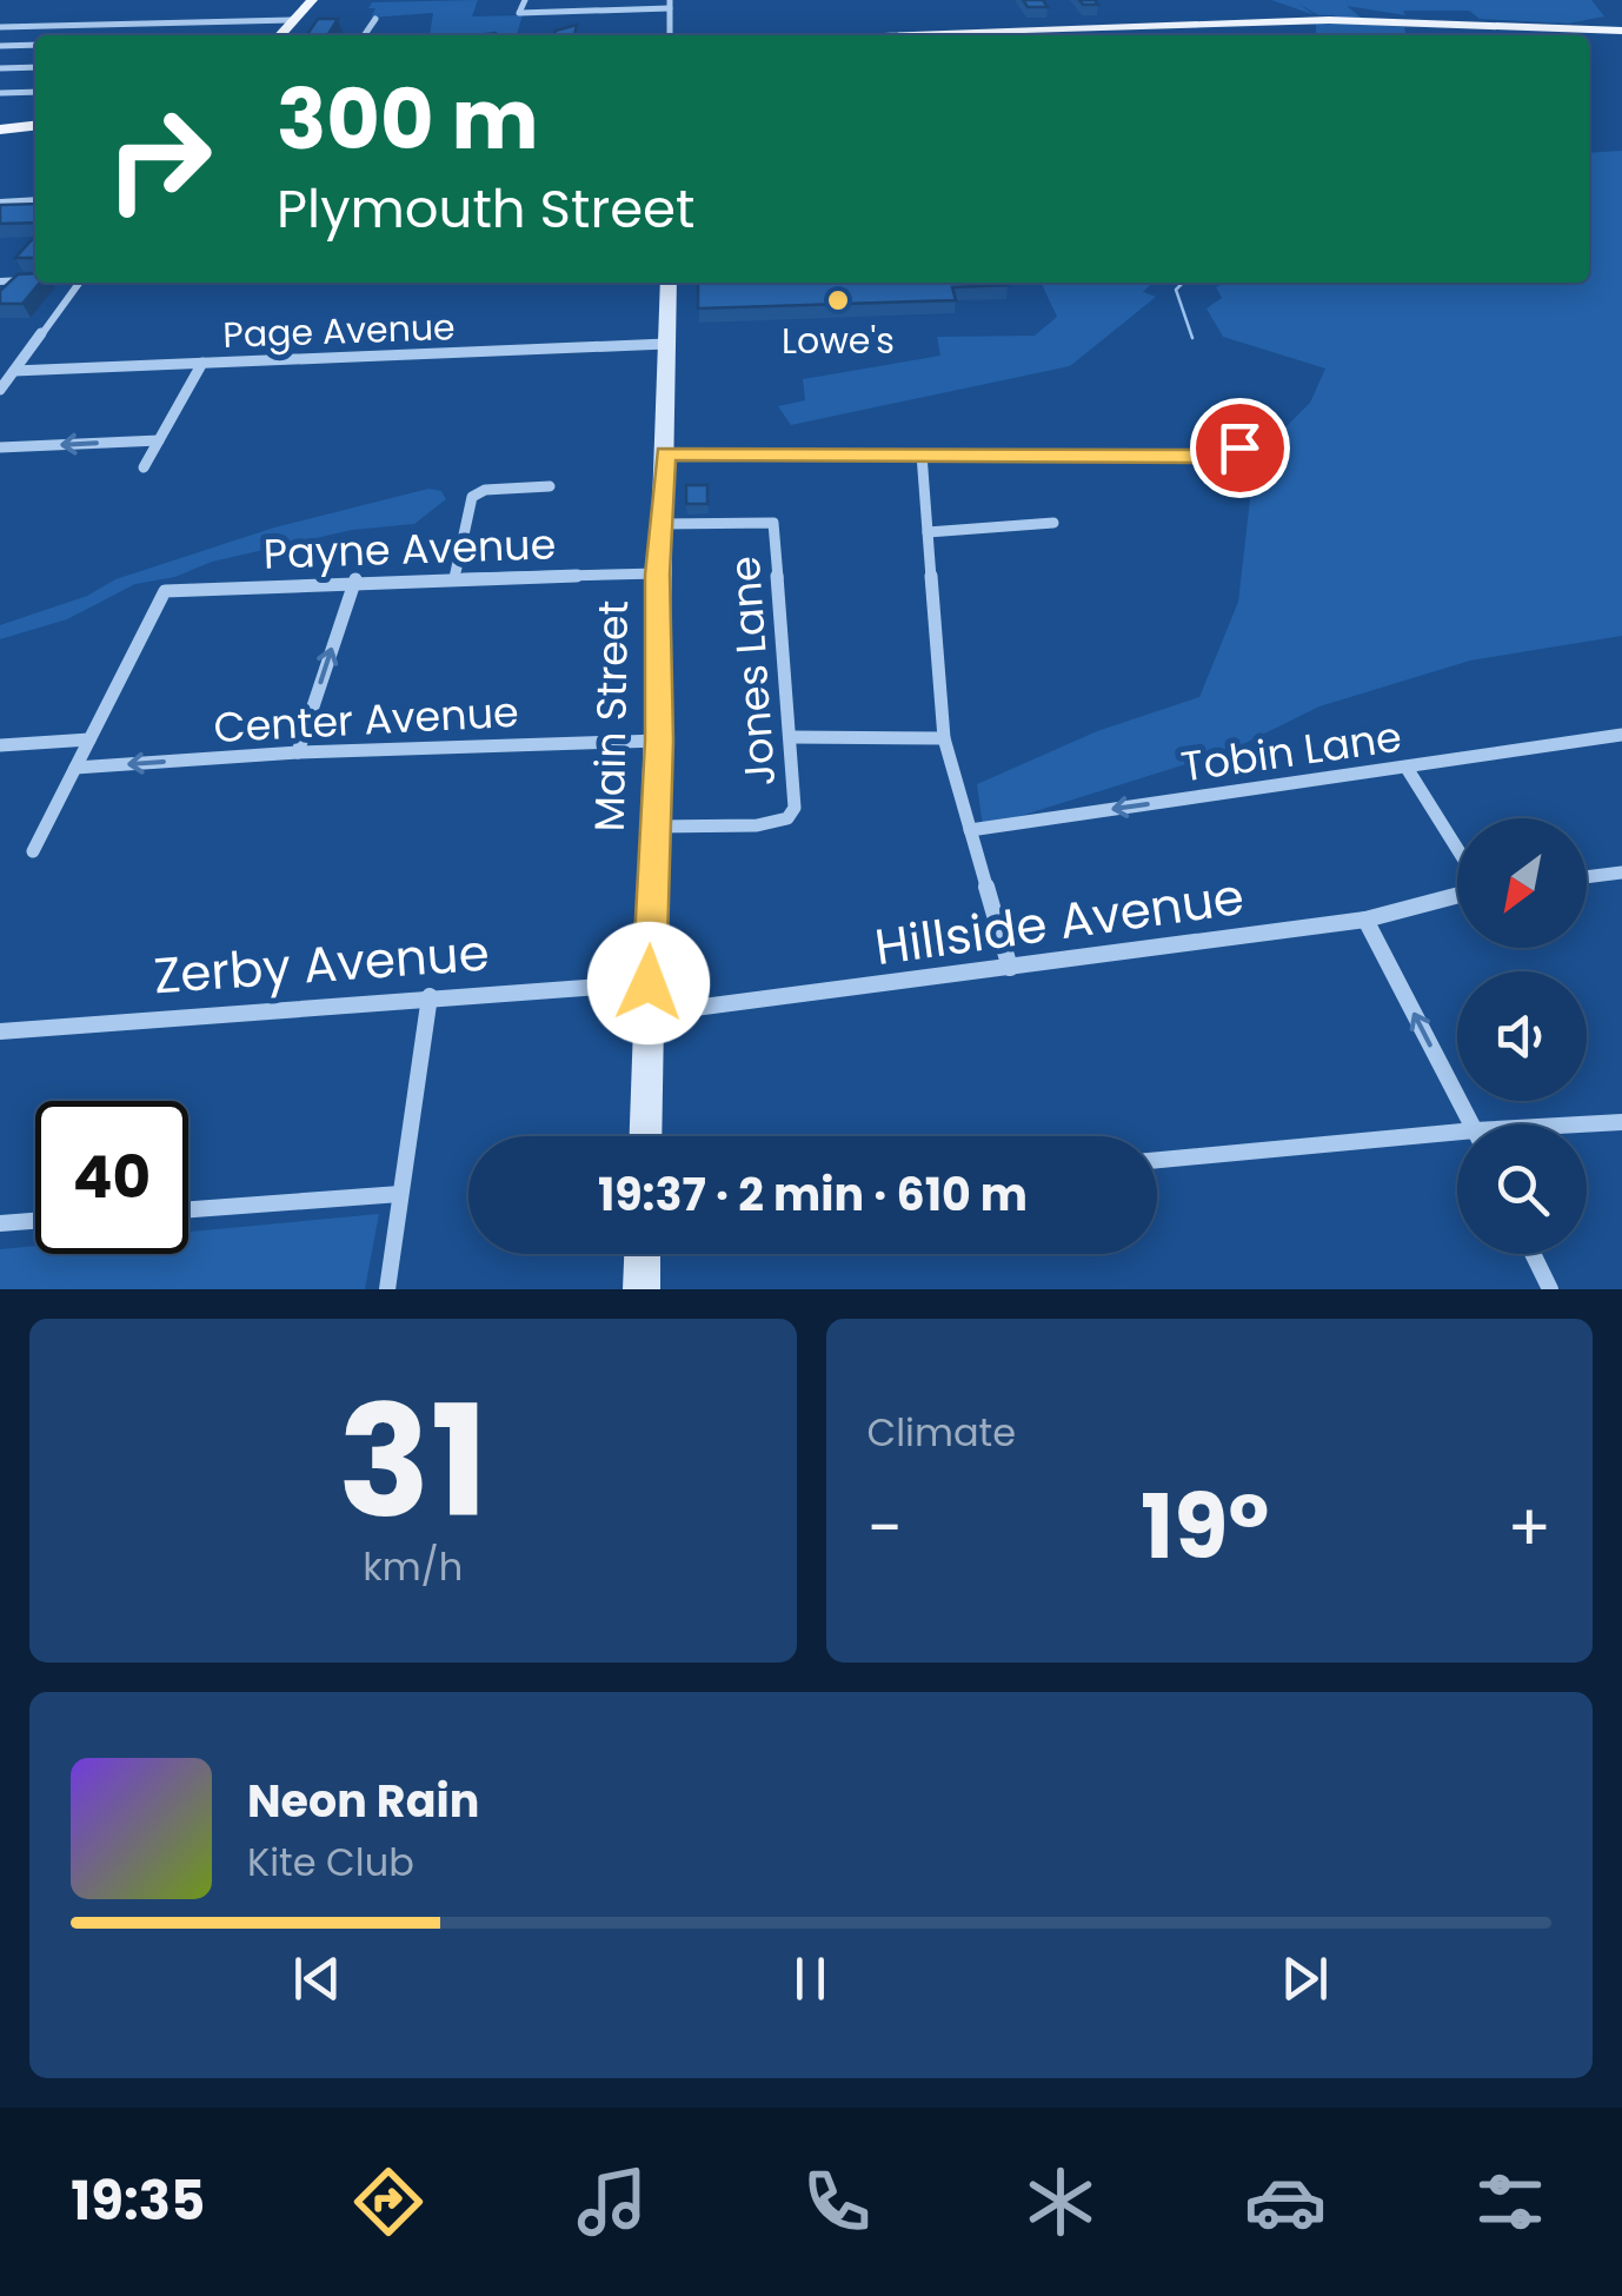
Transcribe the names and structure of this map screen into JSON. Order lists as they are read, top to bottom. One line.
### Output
{"streets":{"street":["Page Avenue","Payne Avenue","Jones Lane","Main Street","Center Avenue","Tobin Lane","Hillside Avenue","Zerby Avenue"]},"crossings":[["Page Avenue","Main Street"],["Payne Avenue","Main Street"],["Jones Lane","Main Street"],["Main Street","Center Avenue"],["Main Street","Hillside Avenue"],["Main Street","Zerby Avenue"]],"one_way":["Center Avenue","Tobin Lane"],"places":["Lowe's"],"north":"bottom left","page":{"turn":["300 m","Plymouth Street"],"limit":"40","trip":"19:37 · 2 min · 610 m","tile":[["31","km/h"],"Climate"],"heat":["−","19°","+"],"song":["Neon Rain","Kite Club"],"tabs":"19:35"}}
